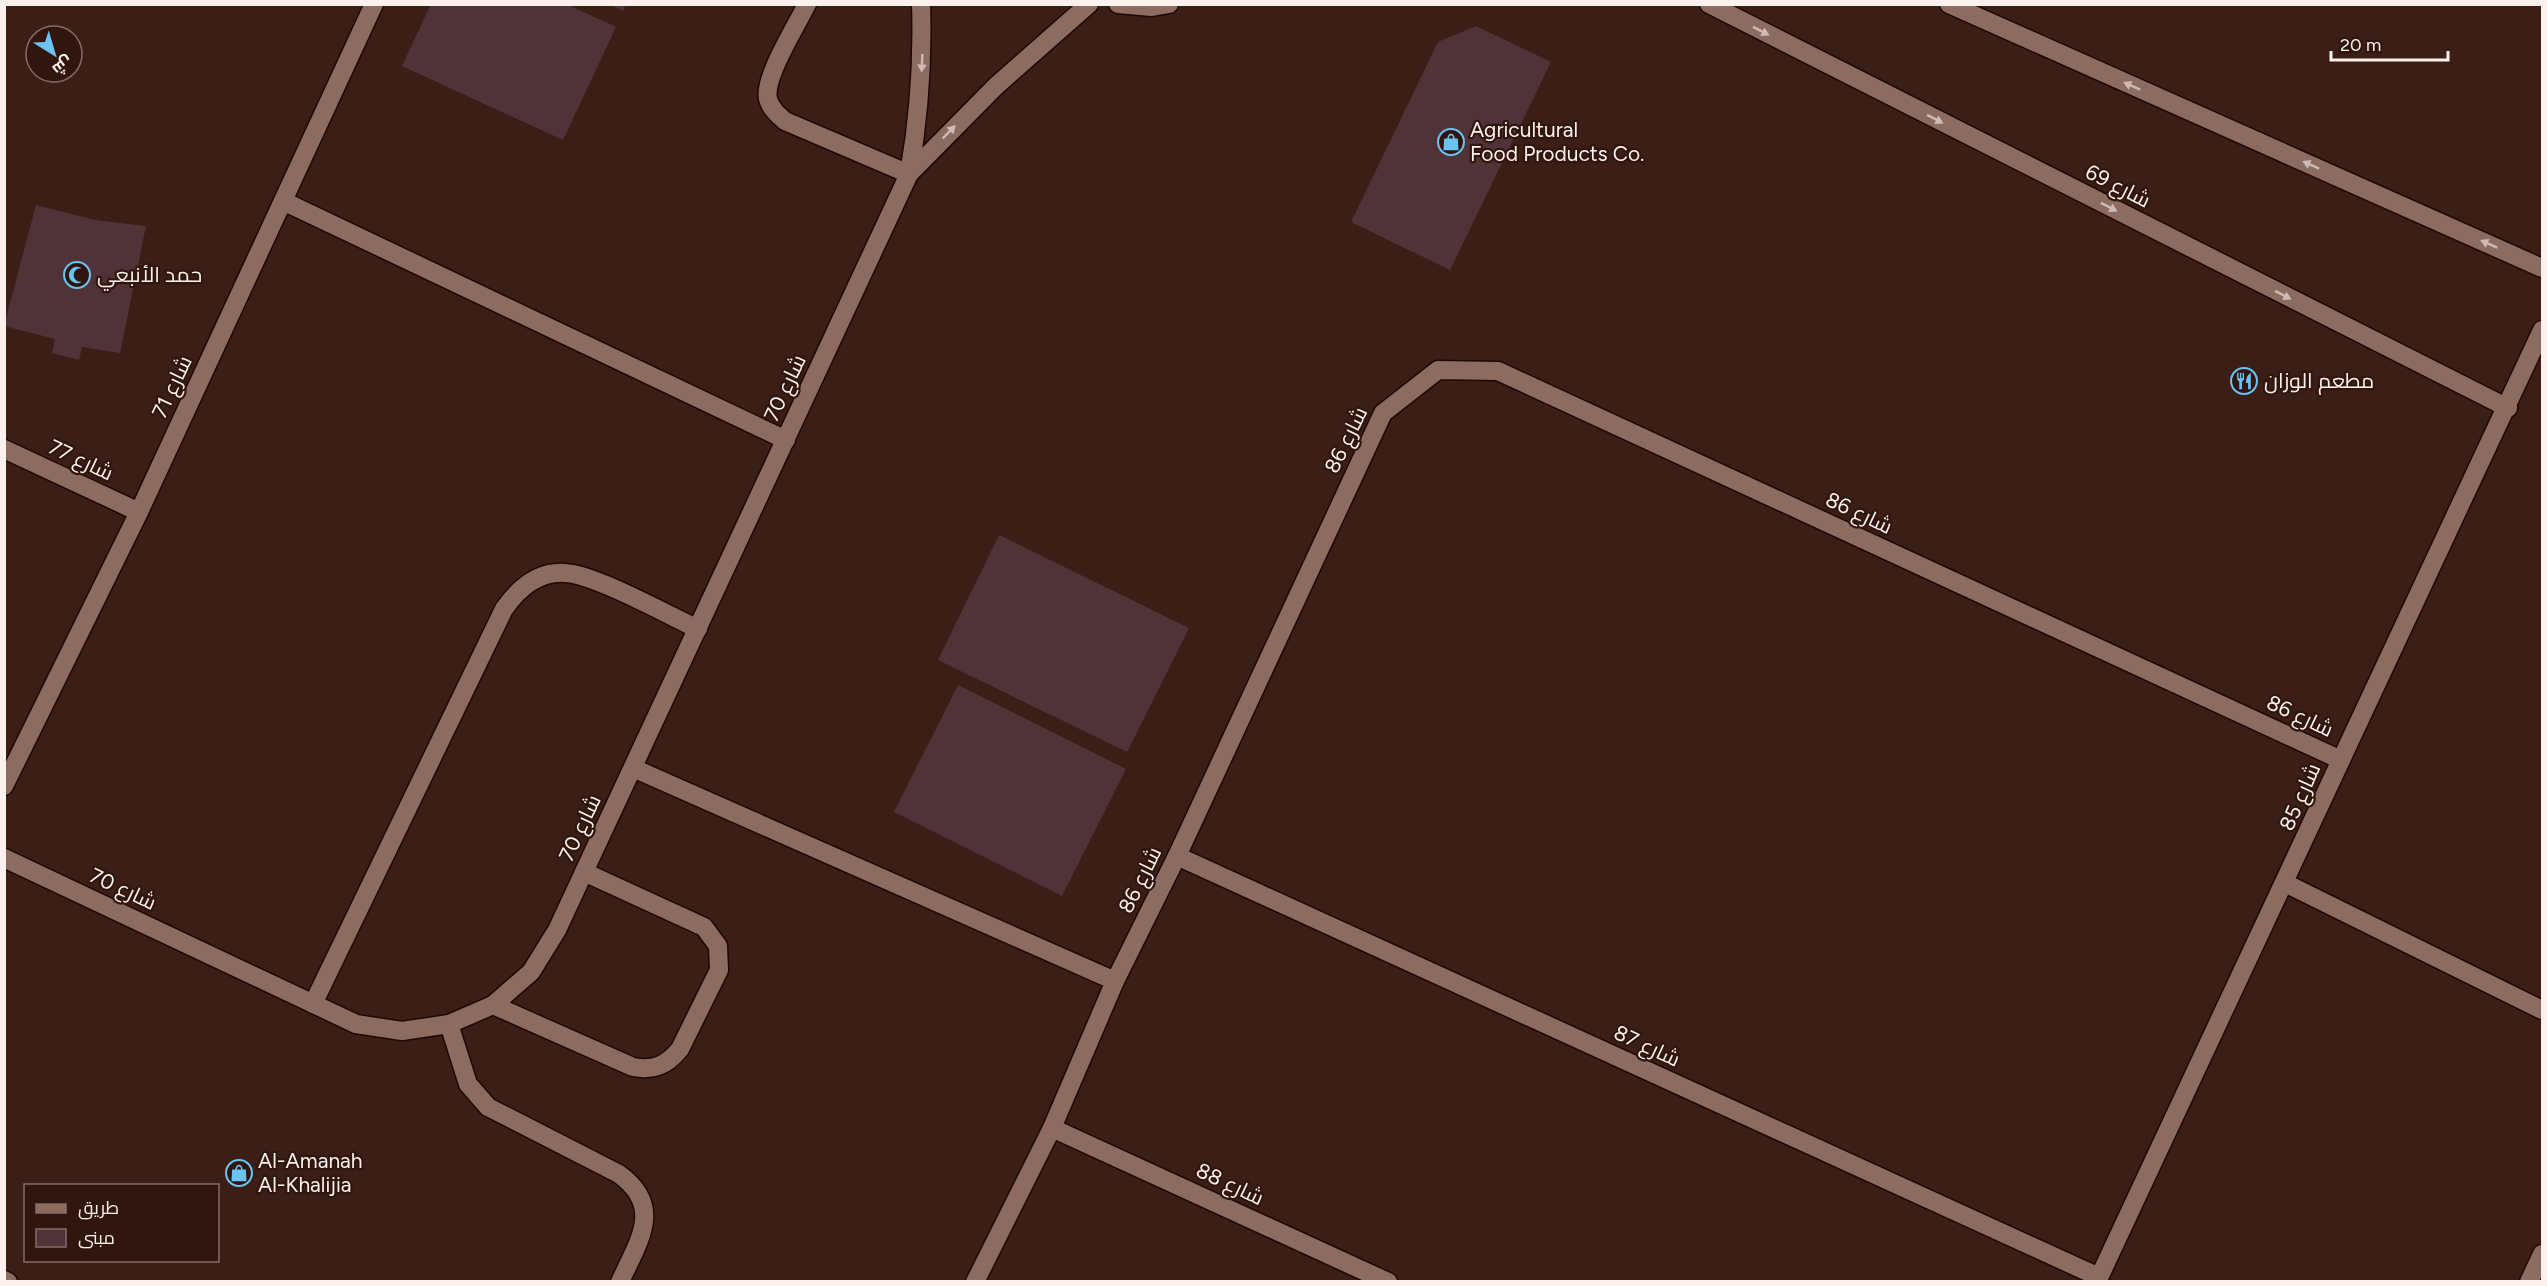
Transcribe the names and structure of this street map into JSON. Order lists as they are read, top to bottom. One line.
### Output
{"streets":{"street":["شارع 69","شارع 71","شارع 70","شارع 86","شارع 77","شارع 85","شارع 87","شارع 88"]},"crossings":[["شارع 69","شارع 85"],["شارع 71","شارع 77"],["شارع 86","شارع 85"],["شارع 86","شارع 87"],["شارع 86","شارع 88"],["شارع 85","شارع 87"]],"places":{"shop":["Agricultural Food Products Co.","Al-Amanah Al-Khalijia"],"mosque":["حمد الأنبعي"],"restaurant":["مطعم الوزان"]},"legend":["طريق","مبنى"],"scale_bar":"20 m","north":"bottom right"}
